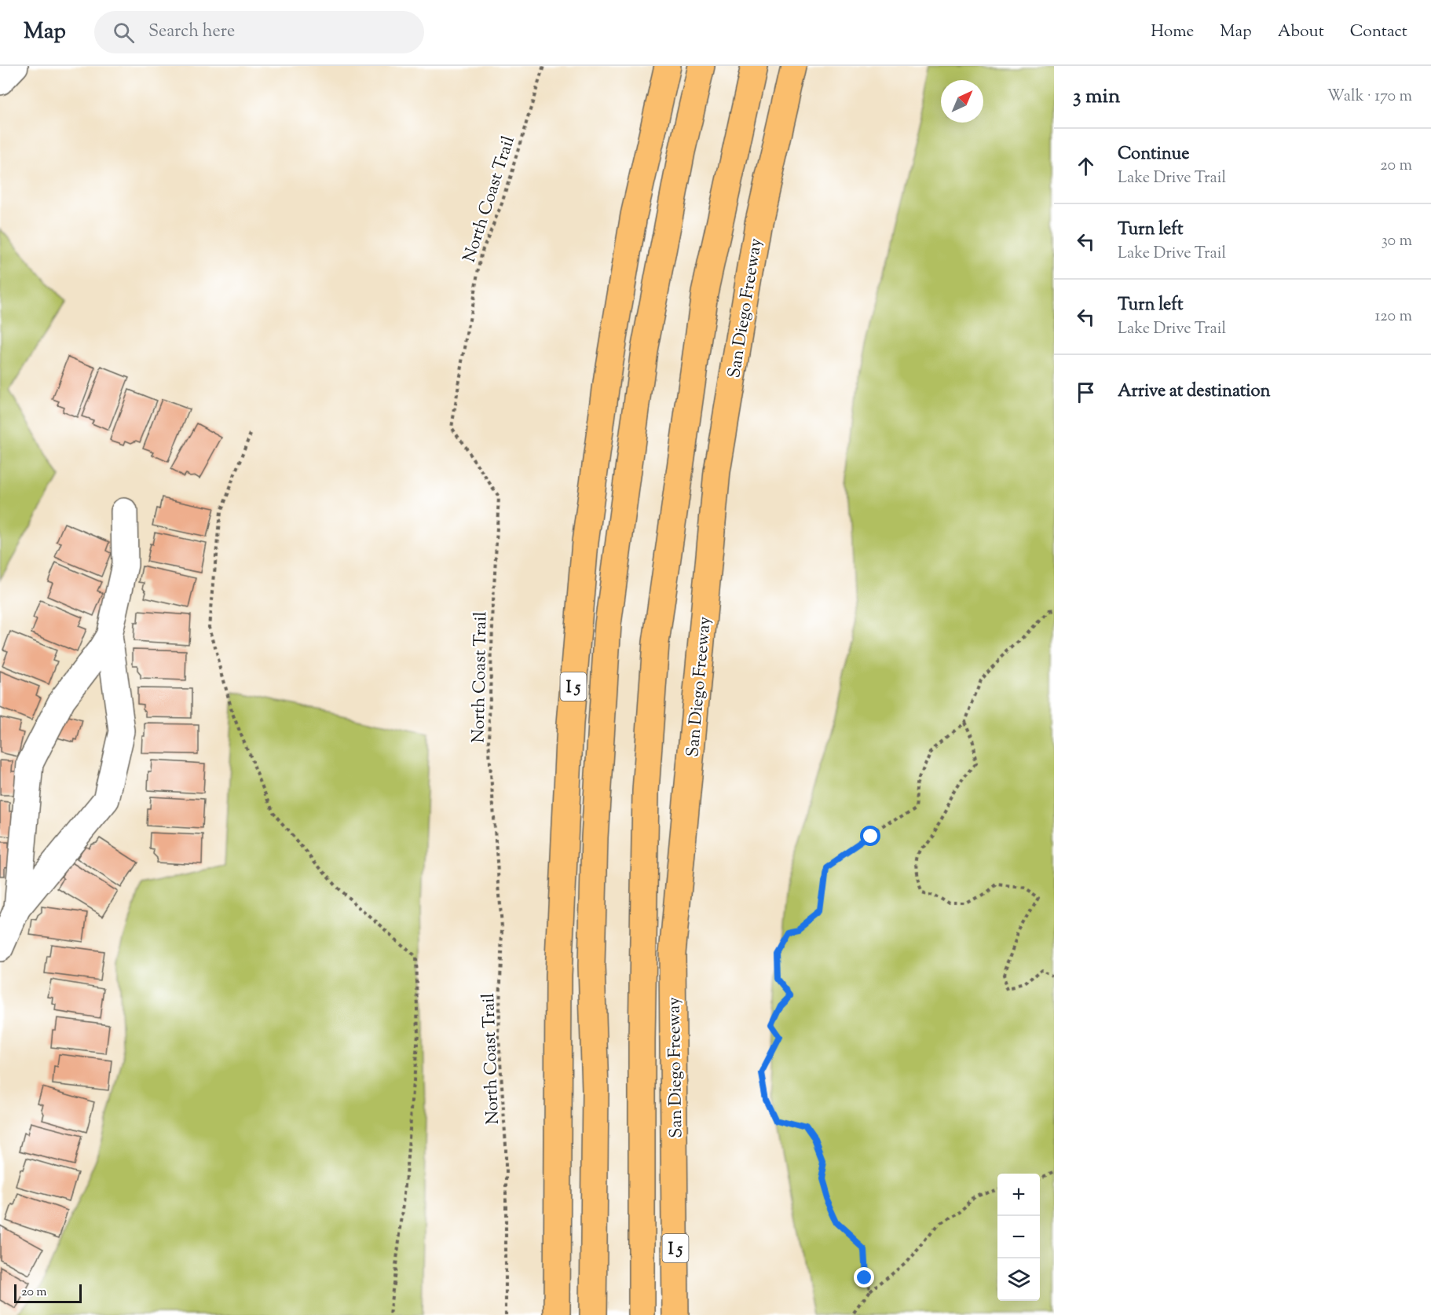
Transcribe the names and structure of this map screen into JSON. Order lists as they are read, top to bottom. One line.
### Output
{"streets":{"highway":["San Diego Freeway","I 5"],"path":["North Coast Trail"]},"scale_bar":"20 m","north":"top right","page":{"header":"Map","search":"Search here","nav":["Home","Map","About","Contact"],"heading":["3 min","Walk · 170 m"],"list":[["Continue","Lake Drive Trail","20 m"],["Turn left","Lake Drive Trail","30 m"],["Turn left","Lake Drive Trail","120 m"],"Arrive at destination"],"map_buttons":["+","−"],"scale":"20 m"}}
